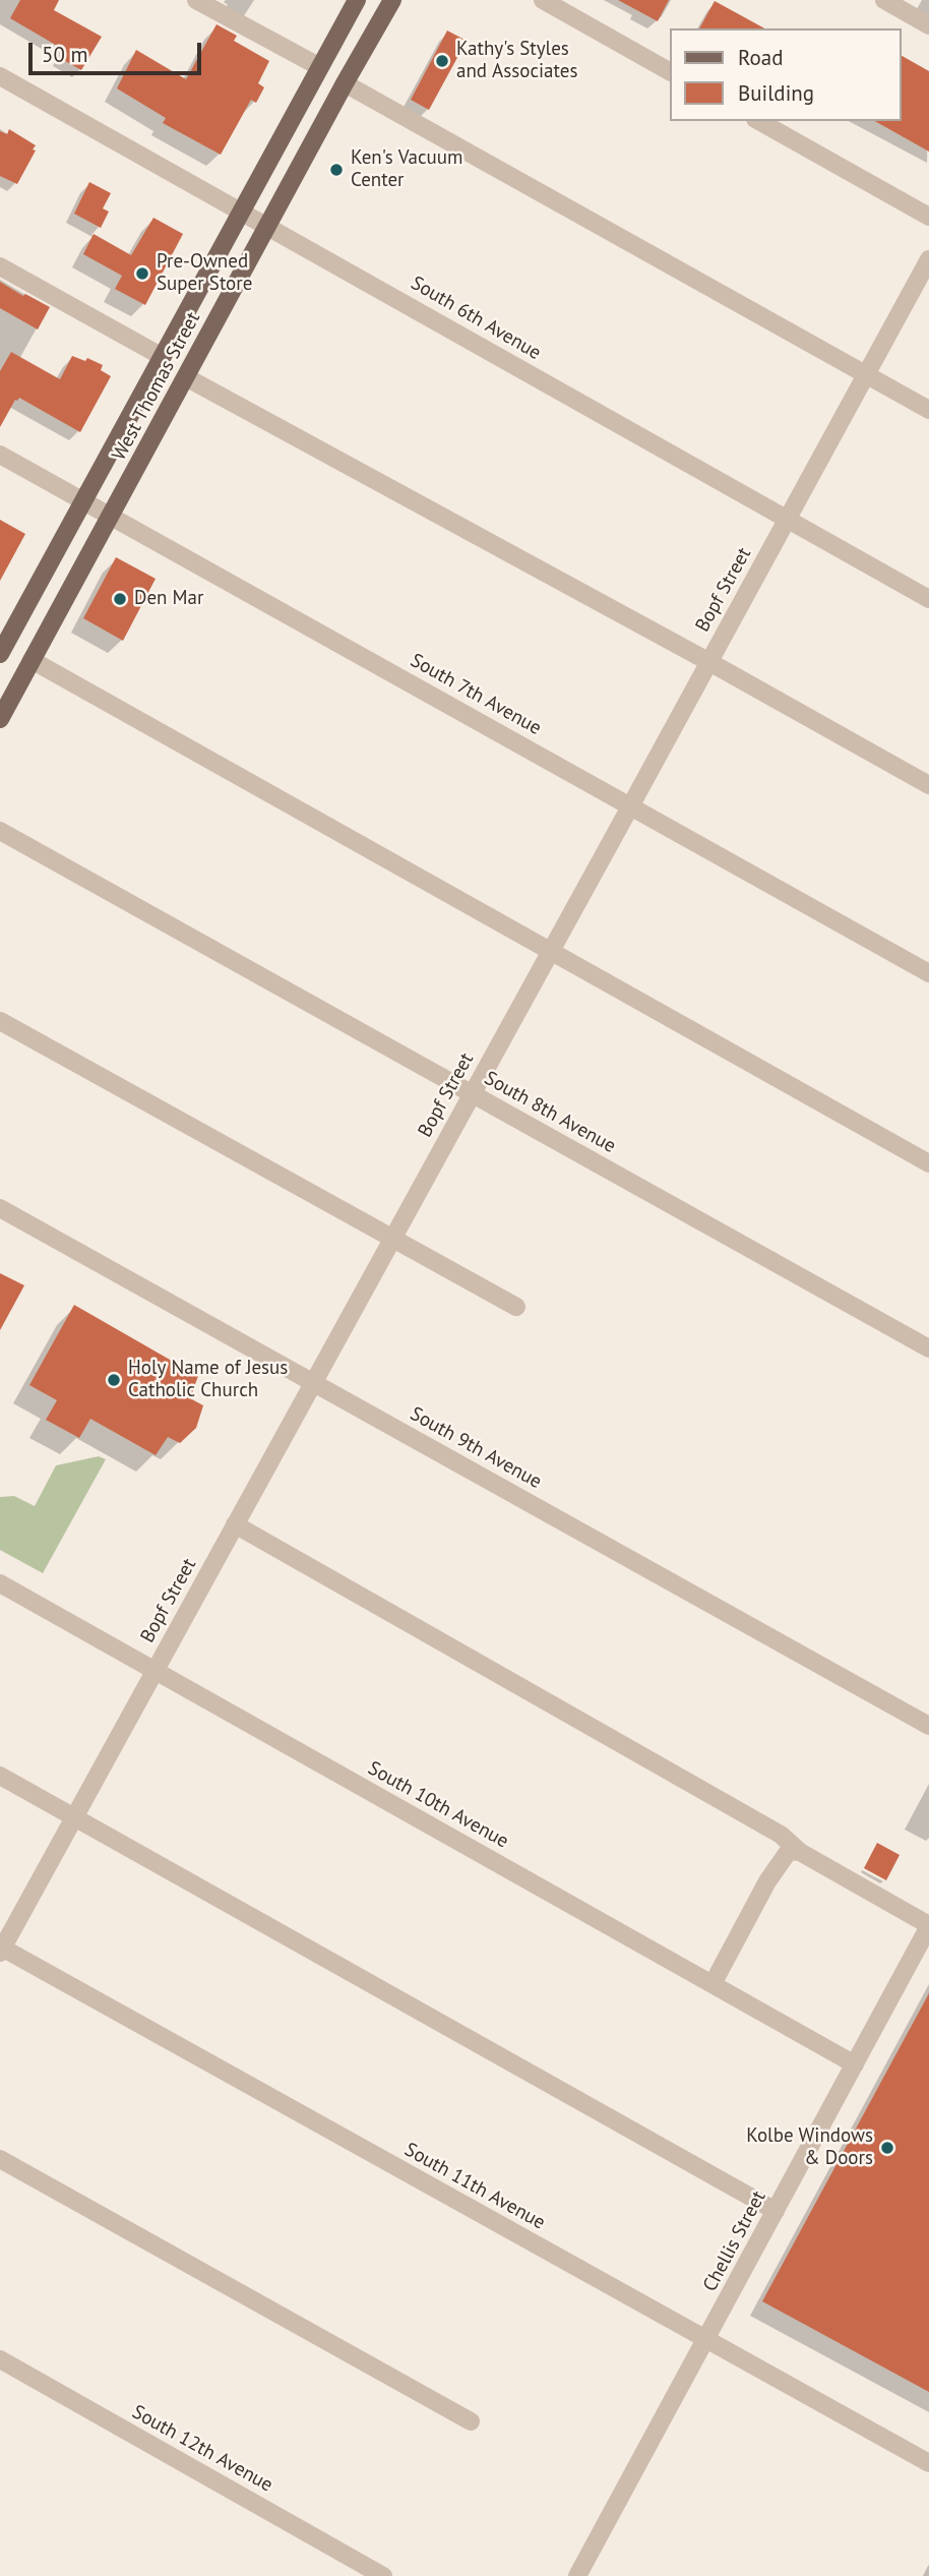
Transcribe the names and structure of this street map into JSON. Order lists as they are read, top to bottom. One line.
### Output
{"streets":{"main road":["West Thomas Street"],"street":["South 6th Avenue","Bopf Street","South 7th Avenue","South 8th Avenue","South 9th Avenue","South 10th Avenue","South 11th Avenue","Chellis Street","South 12th Avenue"]},"crossings":[["South 6th Avenue","West Thomas Street"],["South 6th Avenue","Bopf Street"],["West Thomas Street","South 7th Avenue"],["Bopf Street","South 7th Avenue"],["Bopf Street","South 8th Avenue"],["Bopf Street","South 9th Avenue"],["Bopf Street","South 10th Avenue"],["Bopf Street","South 11th Avenue"],["South 10th Avenue","Chellis Street"],["South 11th Avenue","Chellis Street"]],"places":["Kathy's Styles and Associates","Ken's Vacuum Center","Pre-Owned Super Store","Den Mar","Holy Name of Jesus Catholic Church","Kolbe Windows & Doors"],"legend":["Road","Building"],"scale_bar":"50 m"}
